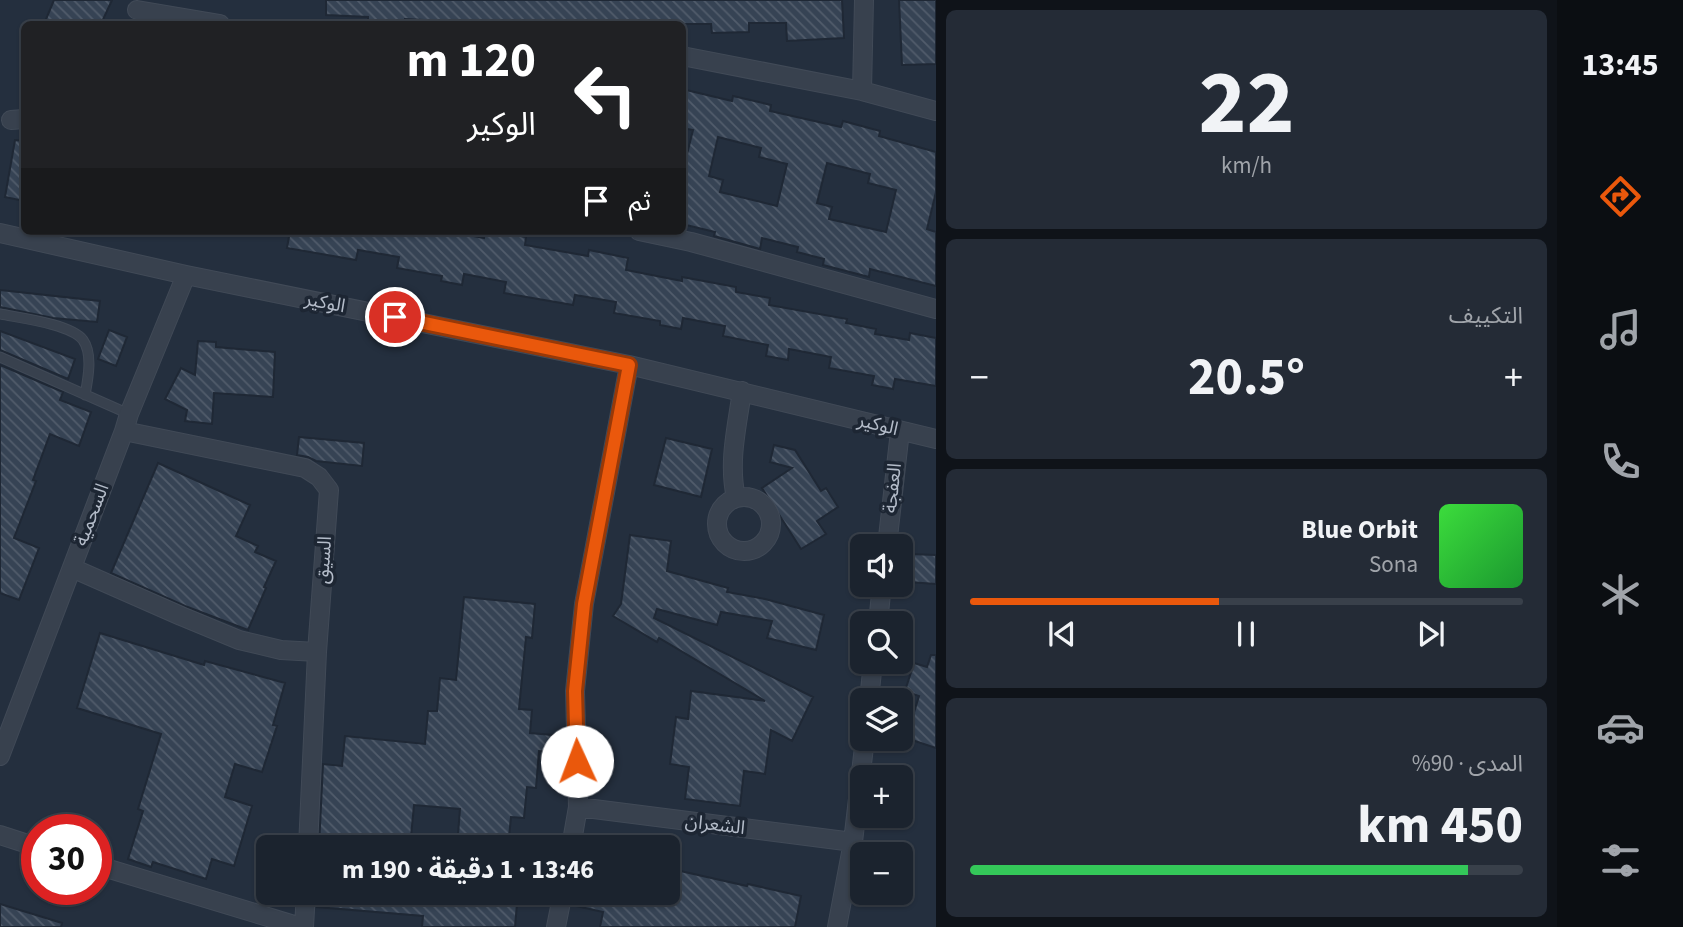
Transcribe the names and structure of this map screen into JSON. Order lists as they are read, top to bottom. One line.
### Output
{"streets":{"street":["الوكير","العفجة","السحمية","السيق","الشعران"]},"crossings":[["الوكير","العفجة"],["الوكير","السحمية"],["السحمية","السيق"]],"page":{"tabs":"13:45","tile":[["22","km/h"],"التكييف",["المدى · 90%","450 km"]],"turn":["120 m","الوكير"],"then":"ثم","heat":["−","20.5°","+"],"song":["Blue Orbit","Sona"],"map_buttons":["+","−"],"limit":"30","trip":"13:46 · 1 دقيقة · 190 m"}}
